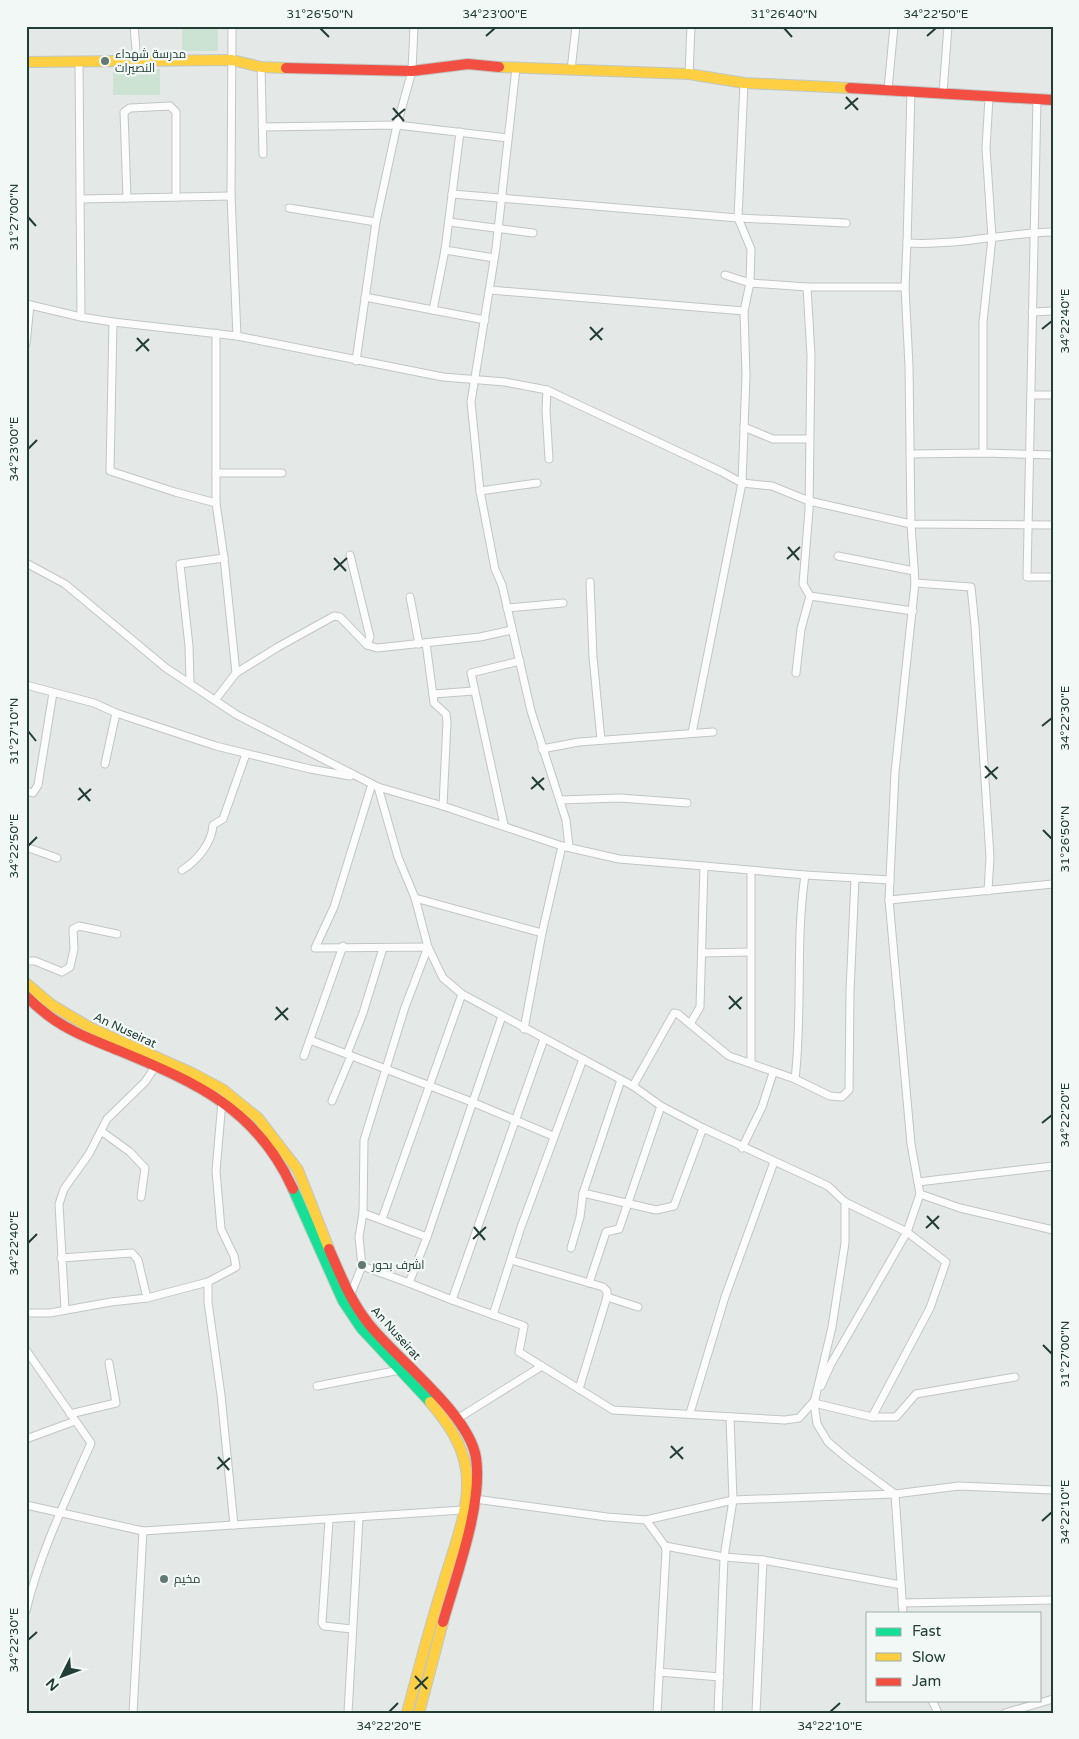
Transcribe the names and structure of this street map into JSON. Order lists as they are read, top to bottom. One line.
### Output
{"streets":{"main road":["An Nuseirat"]},"places":["مدرسة شهداء النصيرات","اشرف بحور","مخيم"],"legend":["Fast","Slow","Jam"],"north":"bottom left","coordinates":["31°26'50\"N","34°23'00\"E","31°26'40\"N","34°22'50\"E","31°27'00\"N","34°22'40\"E","34°22'30\"E","31°27'10\"N","34°22'20\"E","34°22'10\"E"]}
